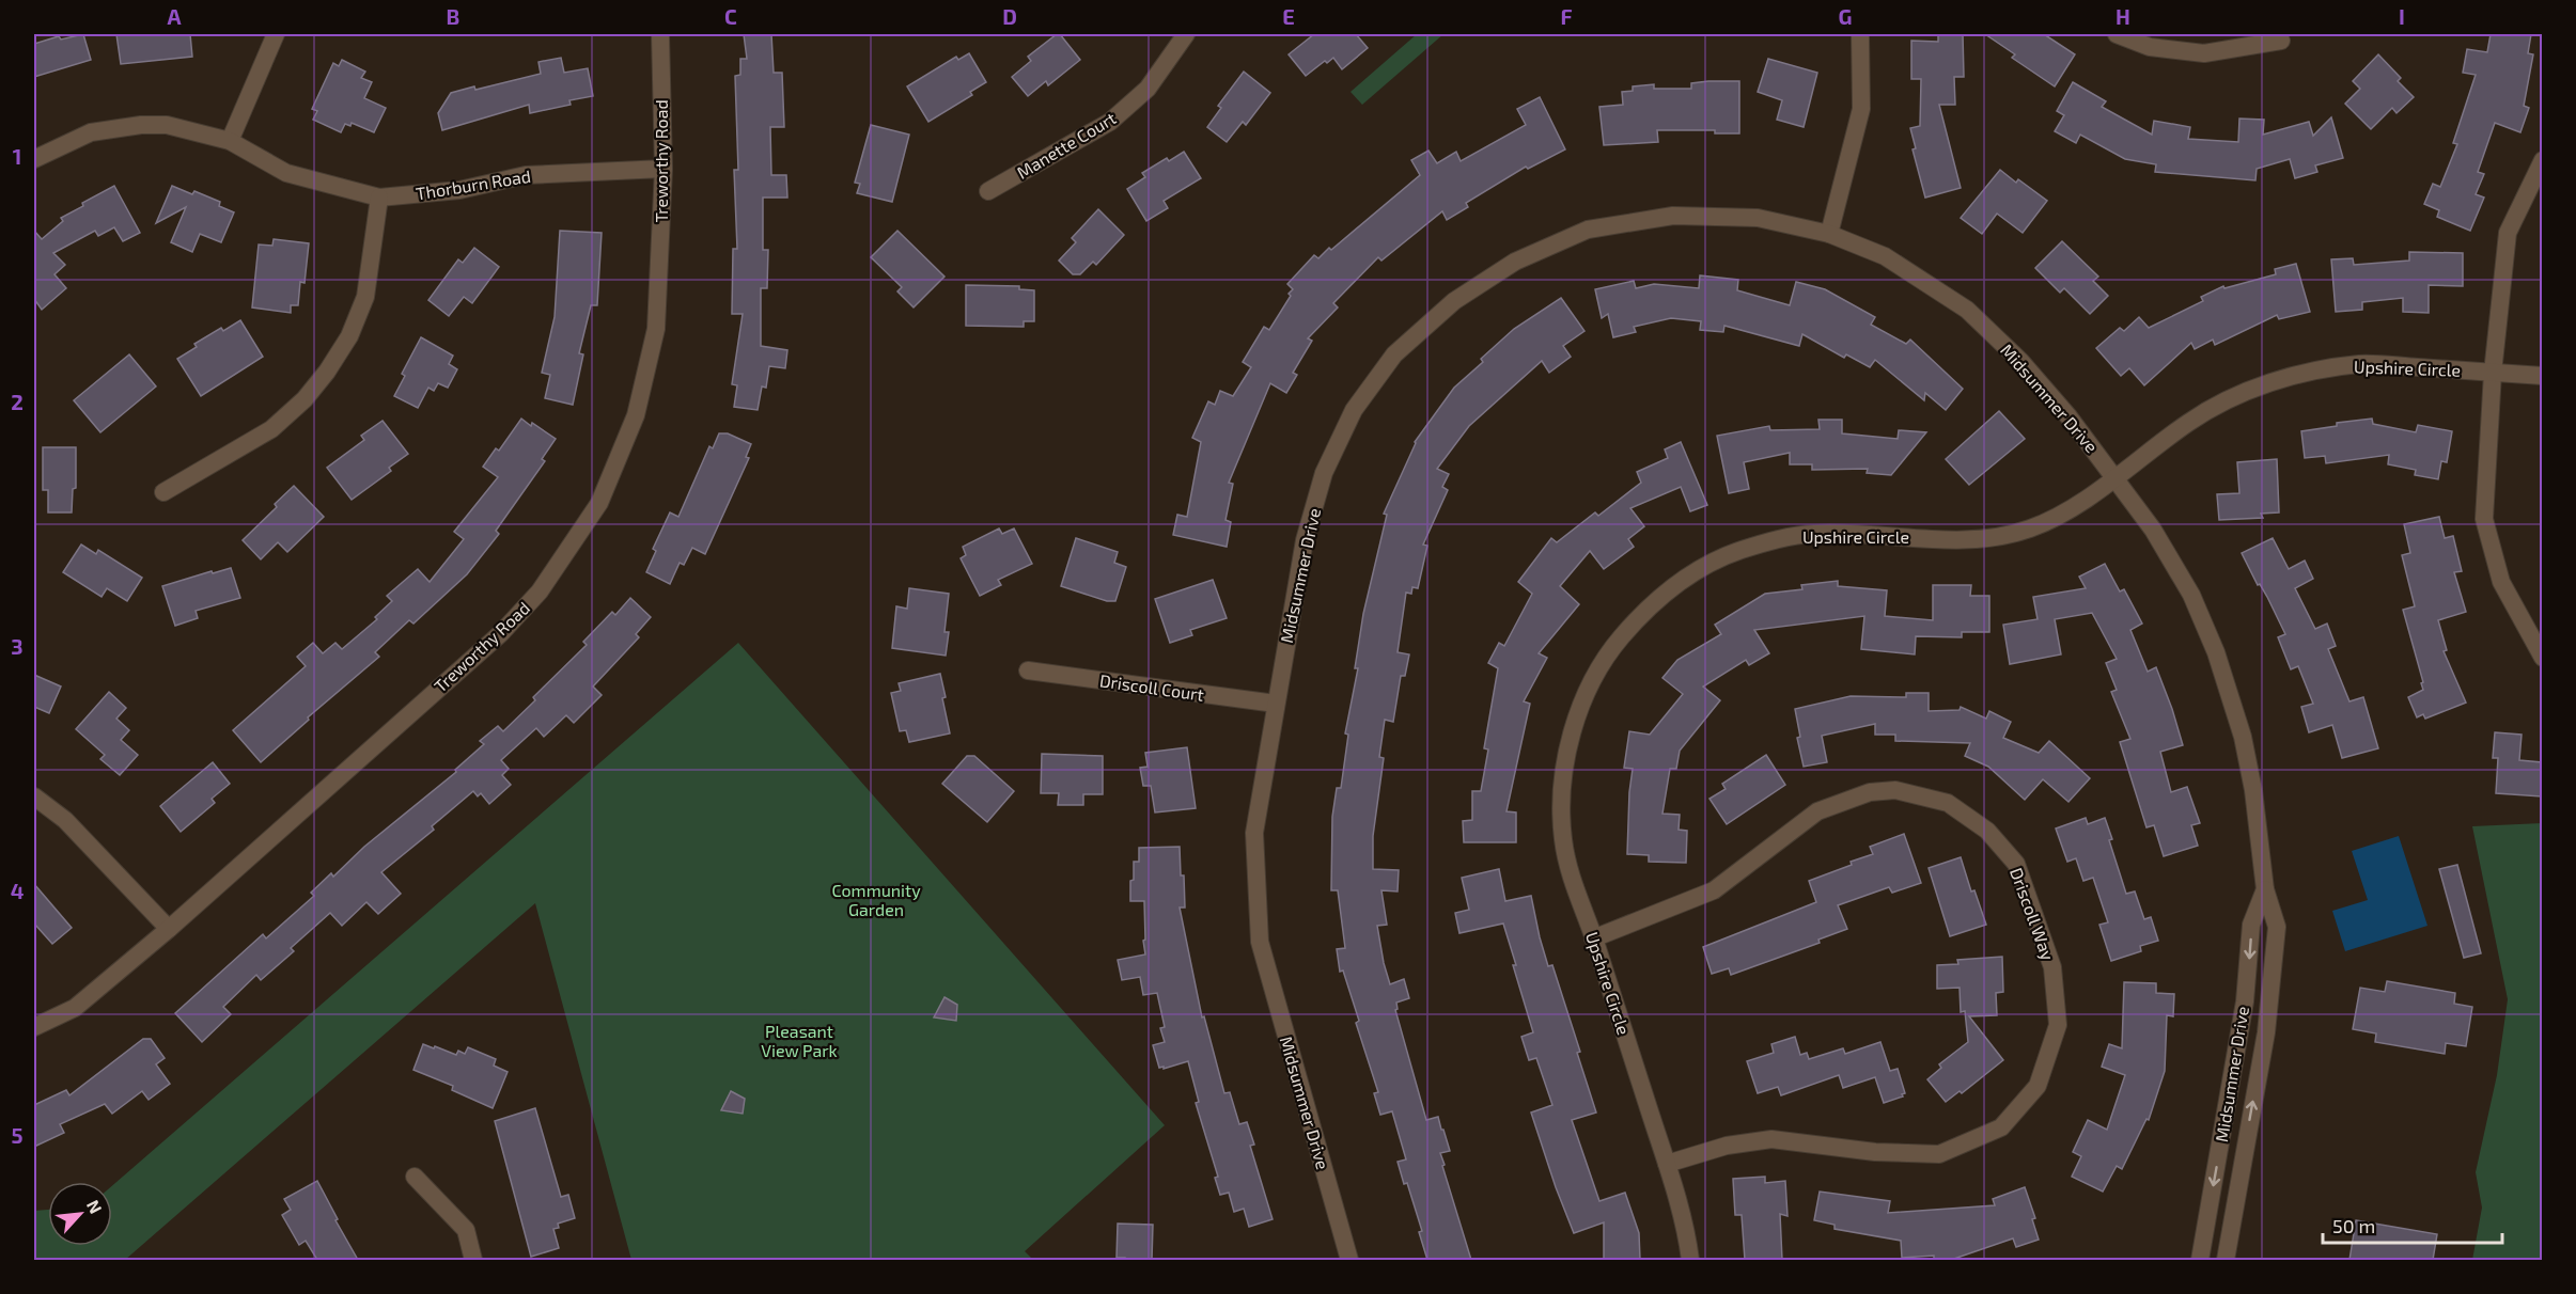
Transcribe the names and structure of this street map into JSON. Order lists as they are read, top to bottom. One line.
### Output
{"streets":{"street":["Manette Court","Treworthy Road","Thorburn Road","Upshire Circle","Midsummer Drive","Driscoll Court","Driscoll Way"]},"crossings":[["Treworthy Road","Thorburn Road"],["Upshire Circle","Midsummer Drive"],["Upshire Circle","Driscoll Way"],["Midsummer Drive","Driscoll Court"]],"parks":["Community Garden","Pleasant View Park"],"scale_bar":"50 m","north":"top right","grid":{"columns":["A","B","C","D","E","F","G","H","I"],"rows":["1","2","3","4","5"]}}
